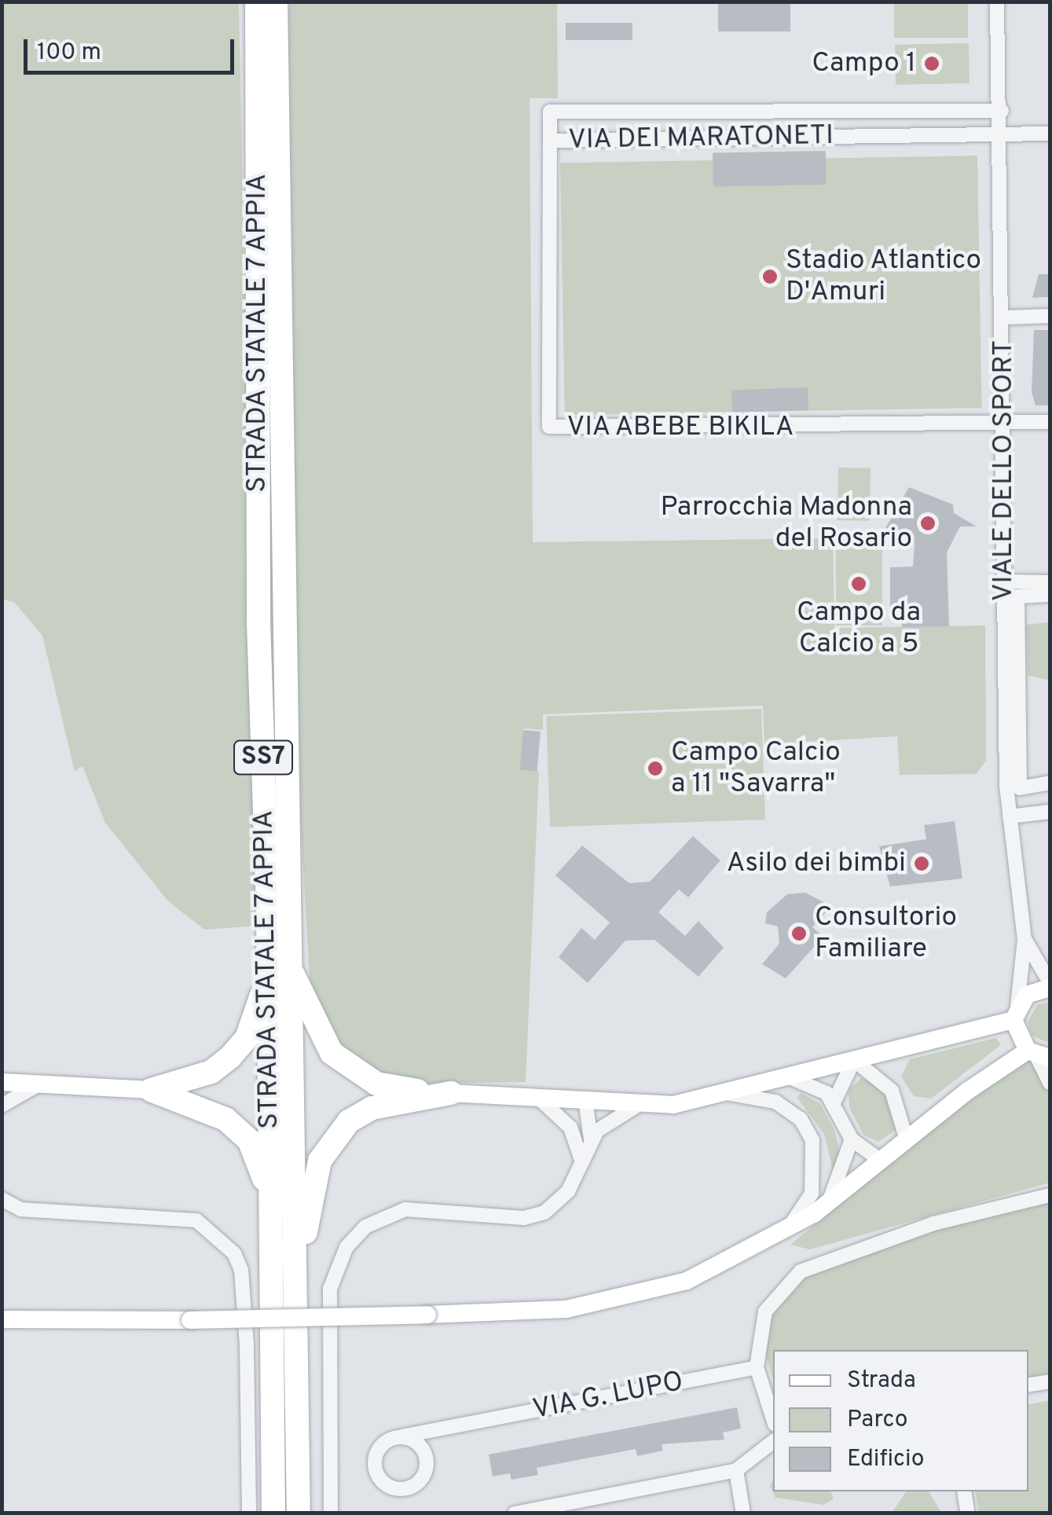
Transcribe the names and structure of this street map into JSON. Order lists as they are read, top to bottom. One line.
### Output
{"streets":{"highway":["STRADA STATALE 7 APPIA","SS7"],"street":["VIA DEI MARATONETI","VIA ABEBE BIKILA","VIALE DELLO SPORT","VIA G. LUPO"]},"crossings":[["VIA DEI MARATONETI","VIA ABEBE BIKILA"],["VIA DEI MARATONETI","VIALE DELLO SPORT"],["VIA ABEBE BIKILA","VIALE DELLO SPORT"]],"places":["Campo 1","Stadio Atlantico D'Amuri","Parrocchia Madonna del Rosario","Campo da Calcio a 5","Campo Calcio a 11 \"Savarra\"","Asilo dei bimbi","Consultorio Familiare"],"legend":["Strada","Parco","Edificio"],"scale_bar":"100 m"}
